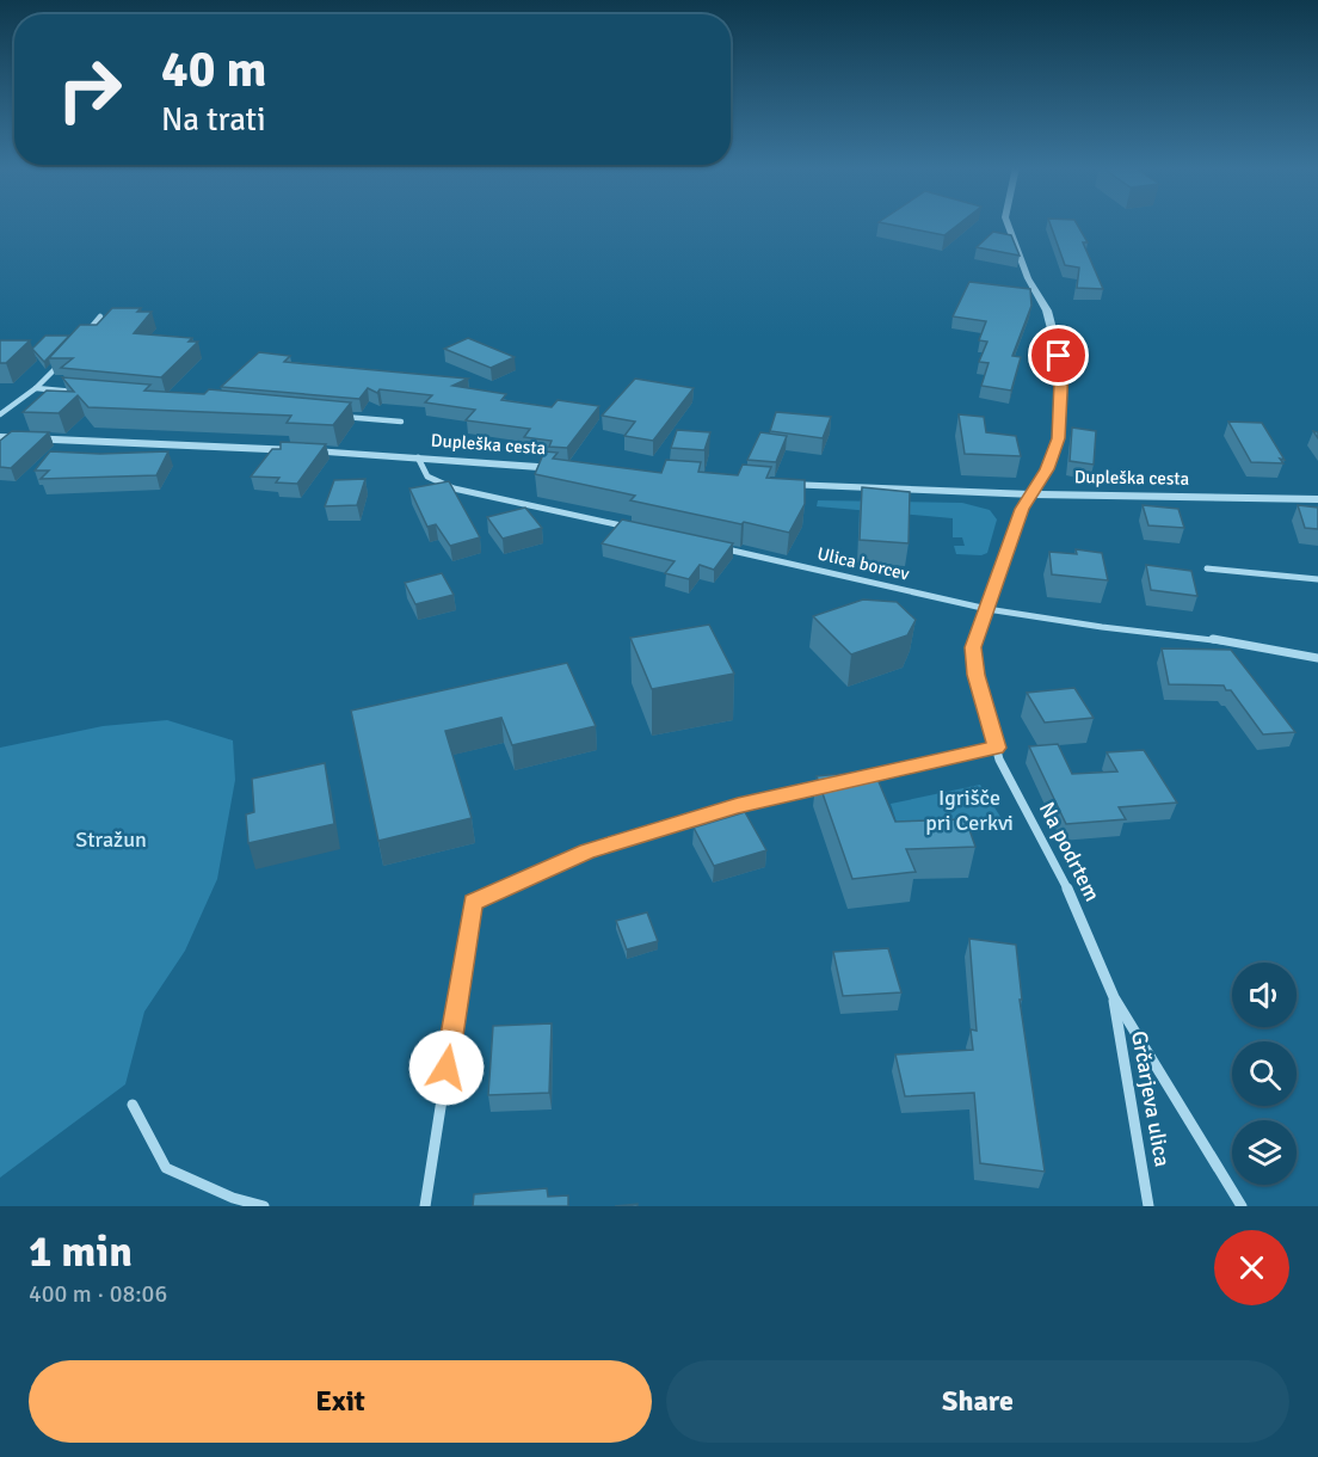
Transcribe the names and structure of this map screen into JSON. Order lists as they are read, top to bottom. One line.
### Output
{"streets":{"street":["Dupleška cesta","Ulica borcev","Na podrtem","Grčarjeva ulica"]},"crossings":[["Dupleška cesta","Na podrtem"],["Ulica borcev","Na podrtem"],["Na podrtem","Grčarjeva ulica"]],"parks":["Igrišče pri Cerkvi","Stražun"],"page":{"turn":["40 m","Na trati"],"heading":["1 min","400 m · 08:06"],"buttons":["Exit","Share"]}}
